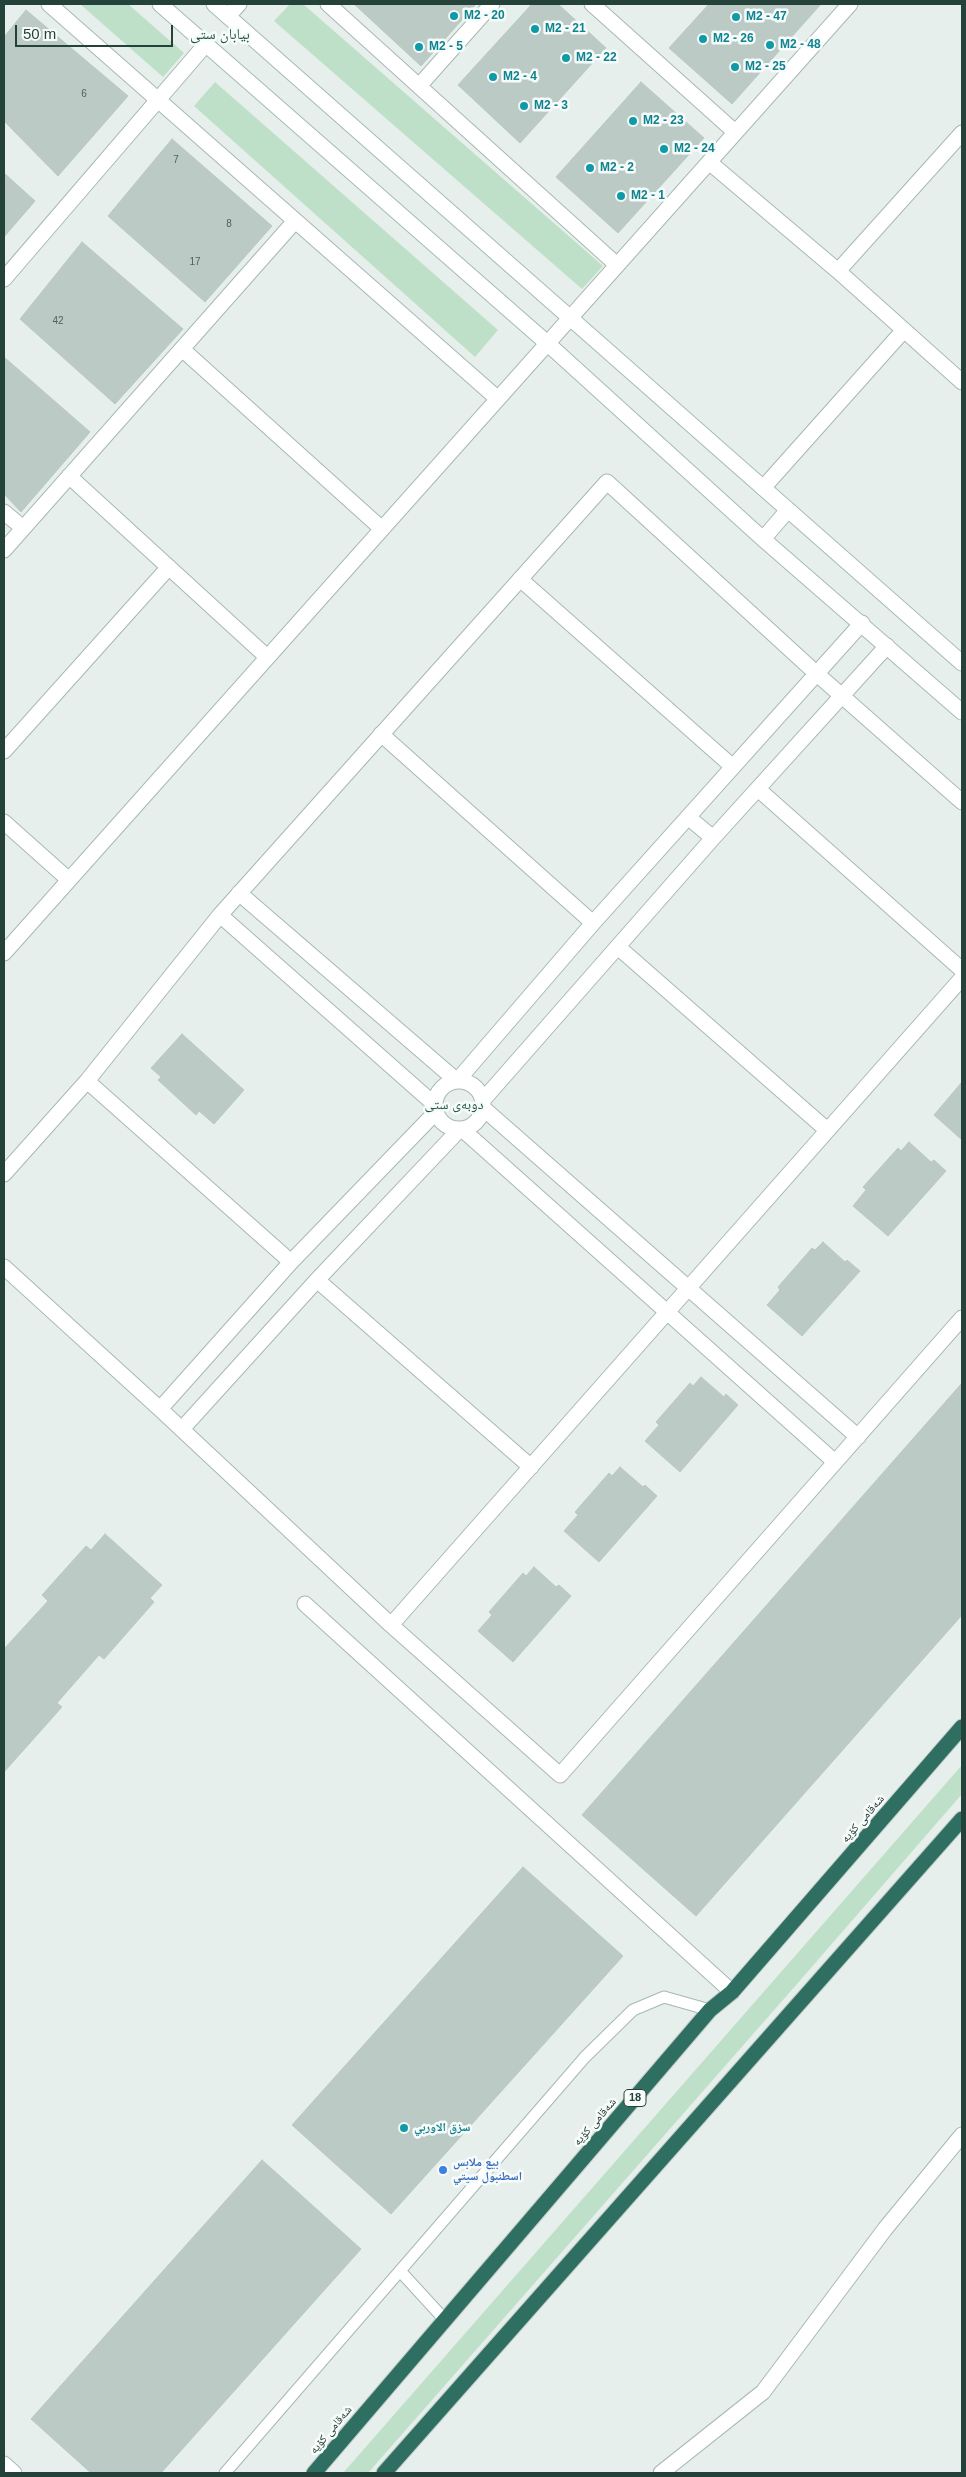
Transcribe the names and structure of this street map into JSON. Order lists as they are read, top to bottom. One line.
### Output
{"streets":{"highway":["شەقامی کۆیە","18"]},"districts":["بیابان ستی","دوبه‌ی ستی"],"places":["M2 - 20","M2 - 47","M2 - 21","M2 - 26","M2 - 48","M2 - 5","M2 - 22","M2 - 25","M2 - 4","M2 - 3","M2 - 23","M2 - 24","M2 - 2","M2 - 1","سزق الاوربي","بيع ملابس اسطنبول سيتي"],"house_numbers":["6","7","8","17","42"],"scale_bar":"50 m"}
